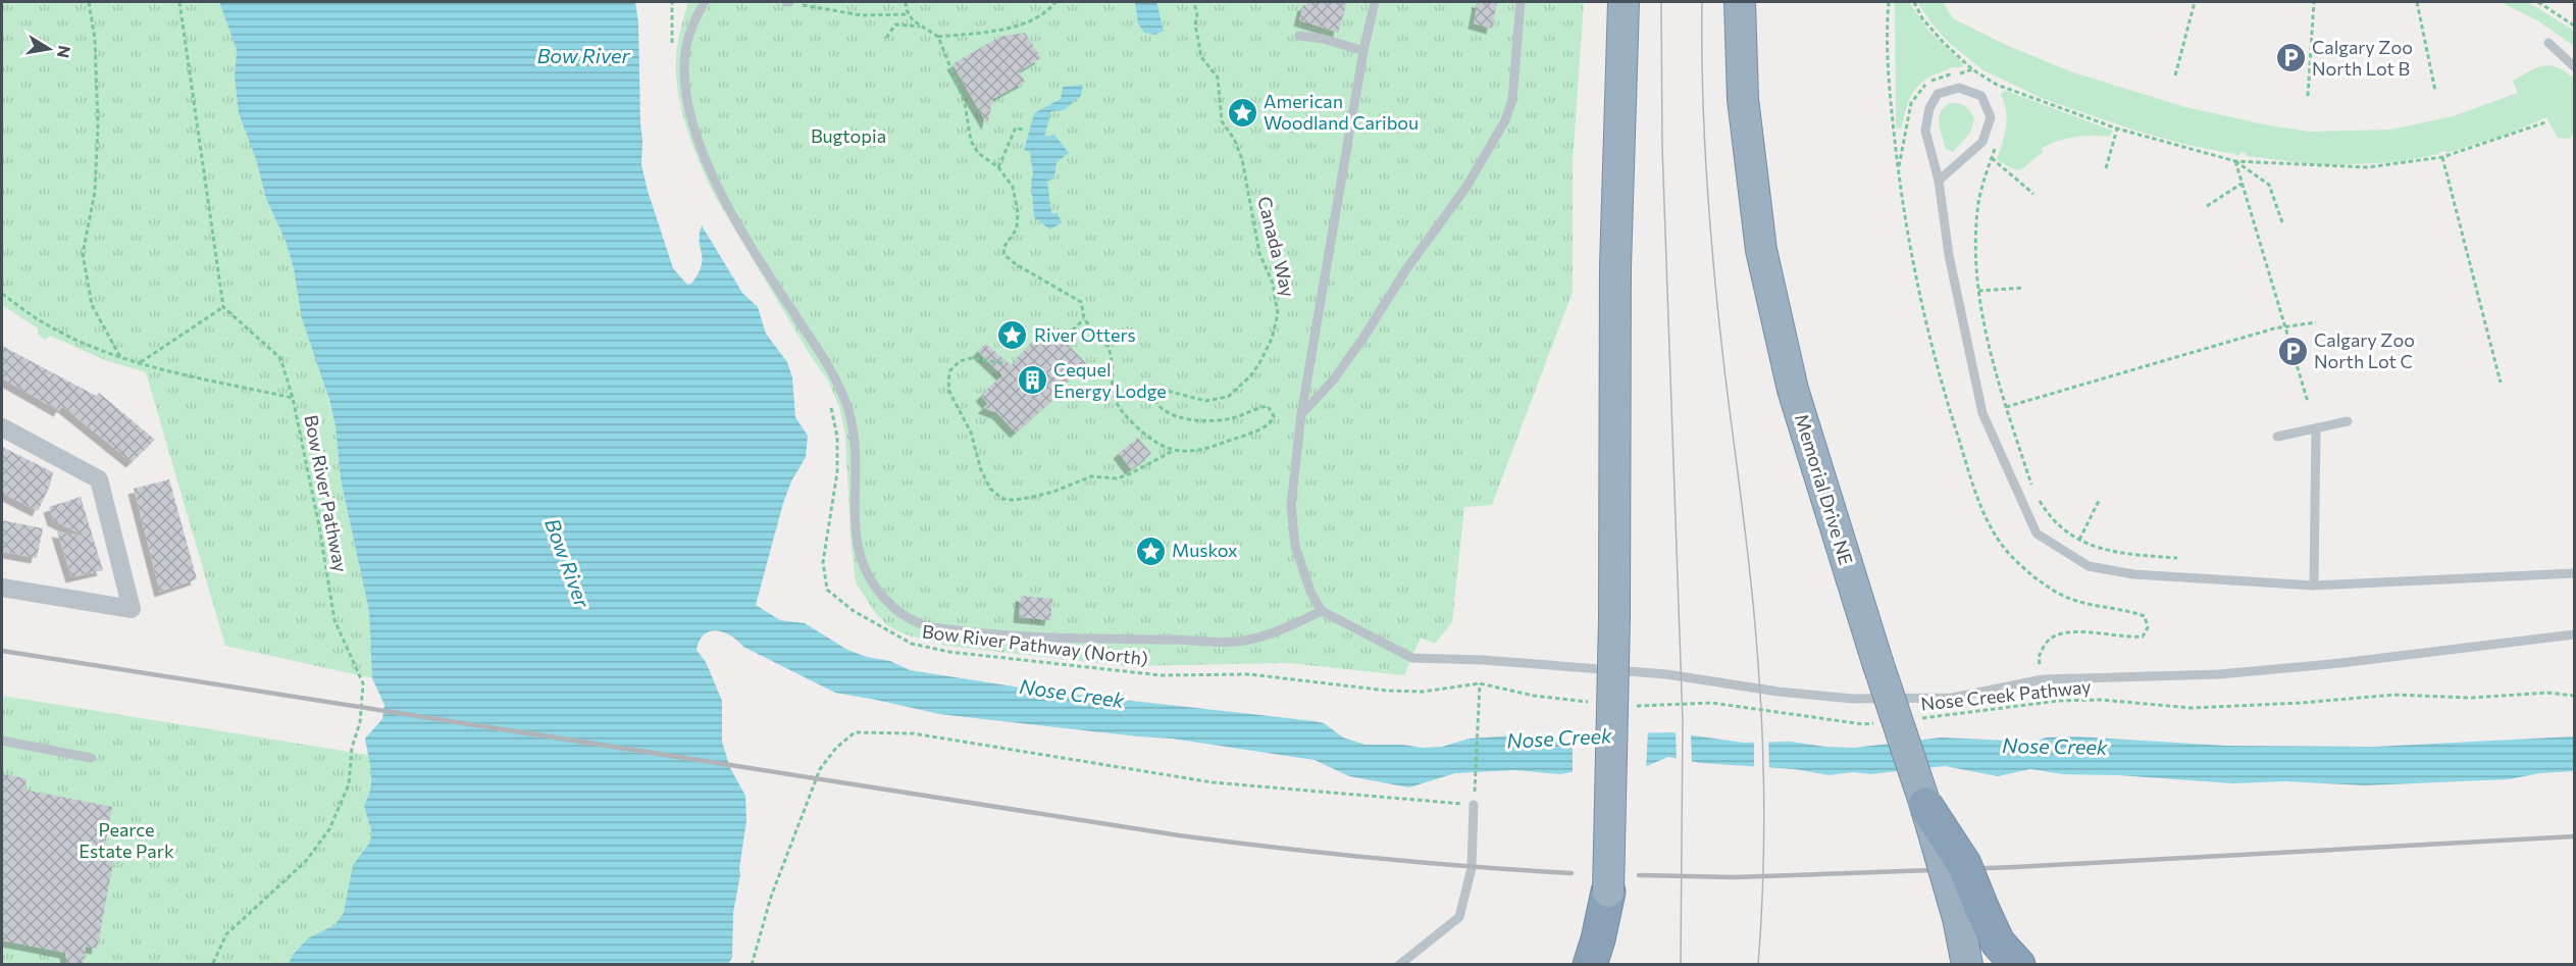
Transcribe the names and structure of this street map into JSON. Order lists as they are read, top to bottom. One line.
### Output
{"streets":{"highway":["Memorial Drive NE"],"path":["Canada Way","Bow River Pathway","Bow River Pathway (North)","Nose Creek Pathway"]},"water":["Bow River","Nose Creek"],"parks":["Bugtopia","Pearce Estate Park"],"places":{"parking":["Calgary Zoo North Lot B","Calgary Zoo North Lot C"],"place":["American Woodland Caribou","River Otters","Muskox"],"building":["Cequel Energy Lodge"]},"north":"right"}
